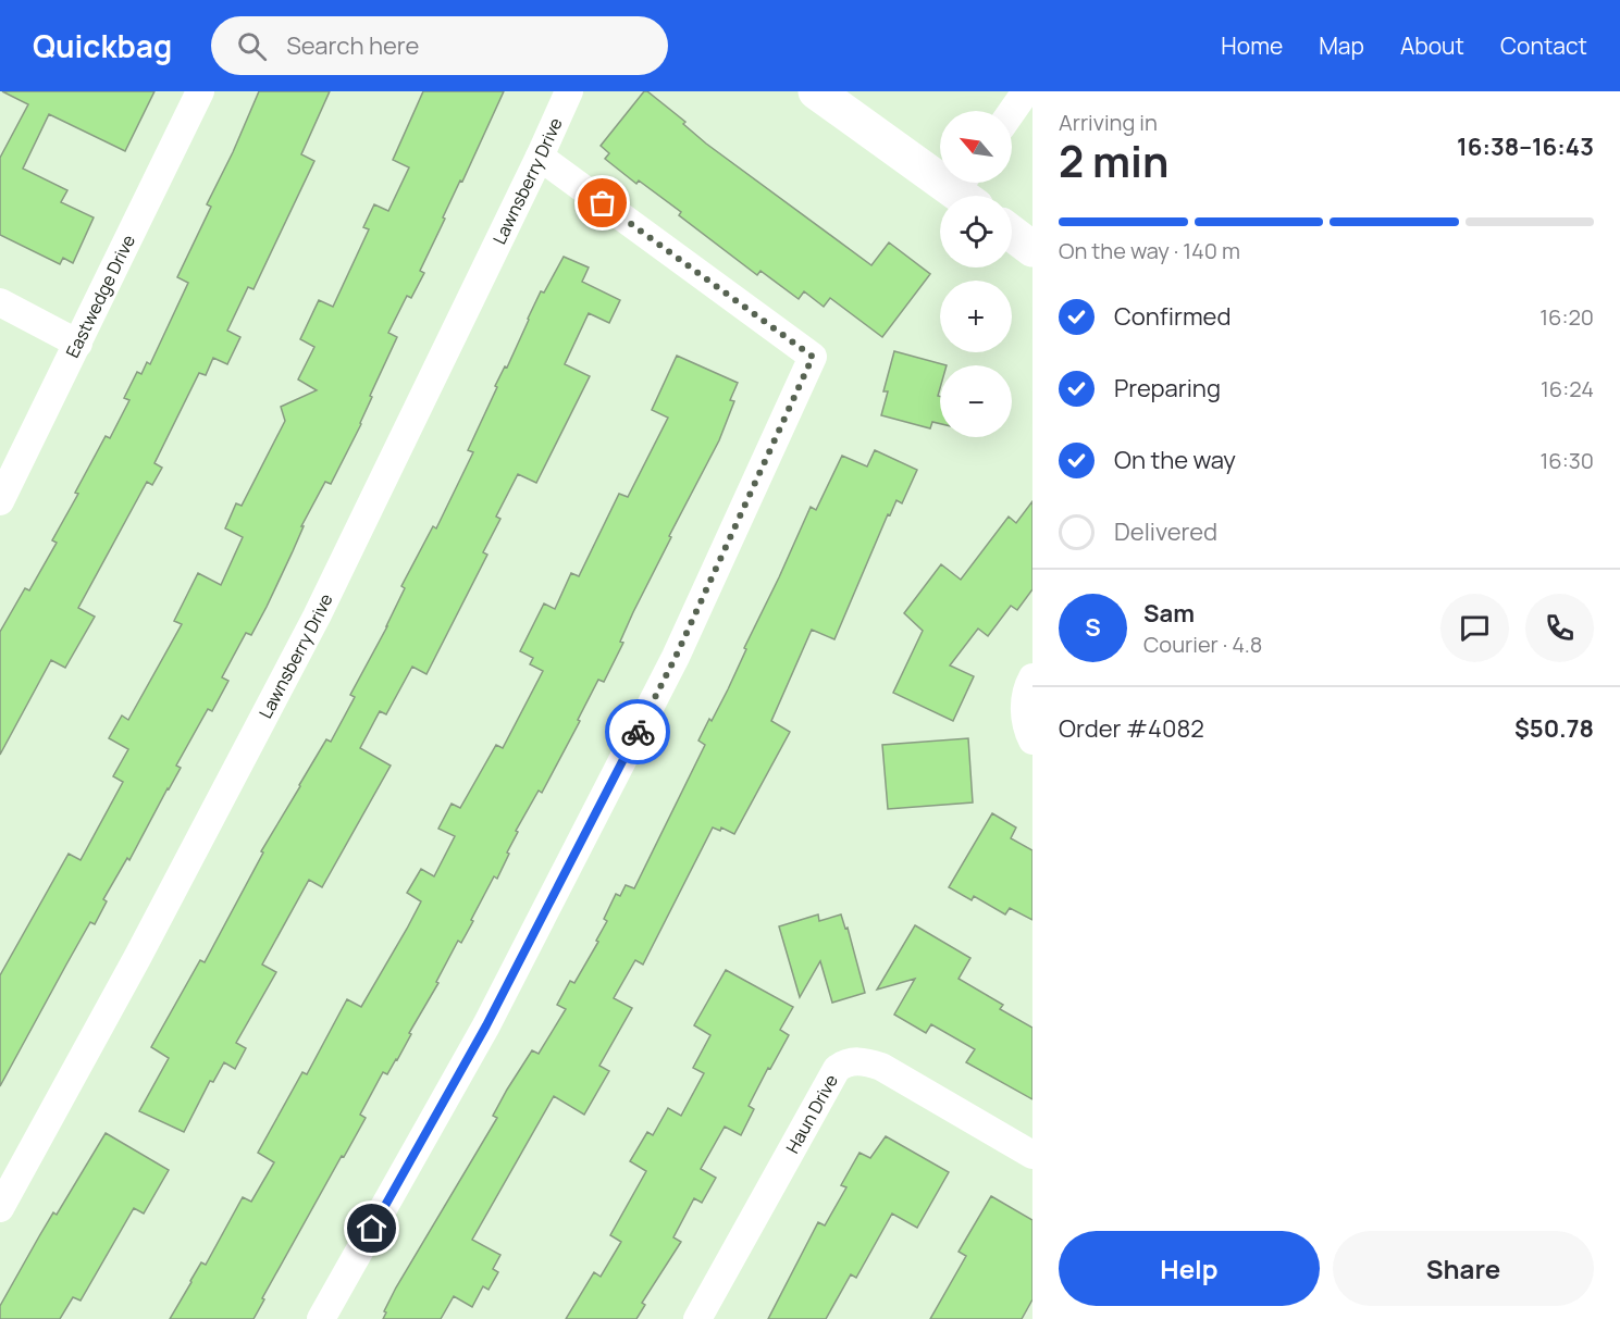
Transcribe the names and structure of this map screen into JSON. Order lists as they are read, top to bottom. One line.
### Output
{"streets":{"street":["Lawnsberry Drive","Eastwedge Drive","Haun Drive"]},"north":"top left","page":{"header":"Quickbag","search":"Search here","nav":["Home","Map","About","Contact"],"heading":["2 min","Arriving in","16:38–16:43"],"panel":["Sam","Courier · 4.8","Order #4082","$50.78"],"map_buttons":["+","−"],"bar":"On the way · 140 m","list":[["Confirmed","16:20"],["Preparing","16:24"],["On the way","16:30"],"Delivered"],"round":"S","buttons":["Help","Share"]}}
